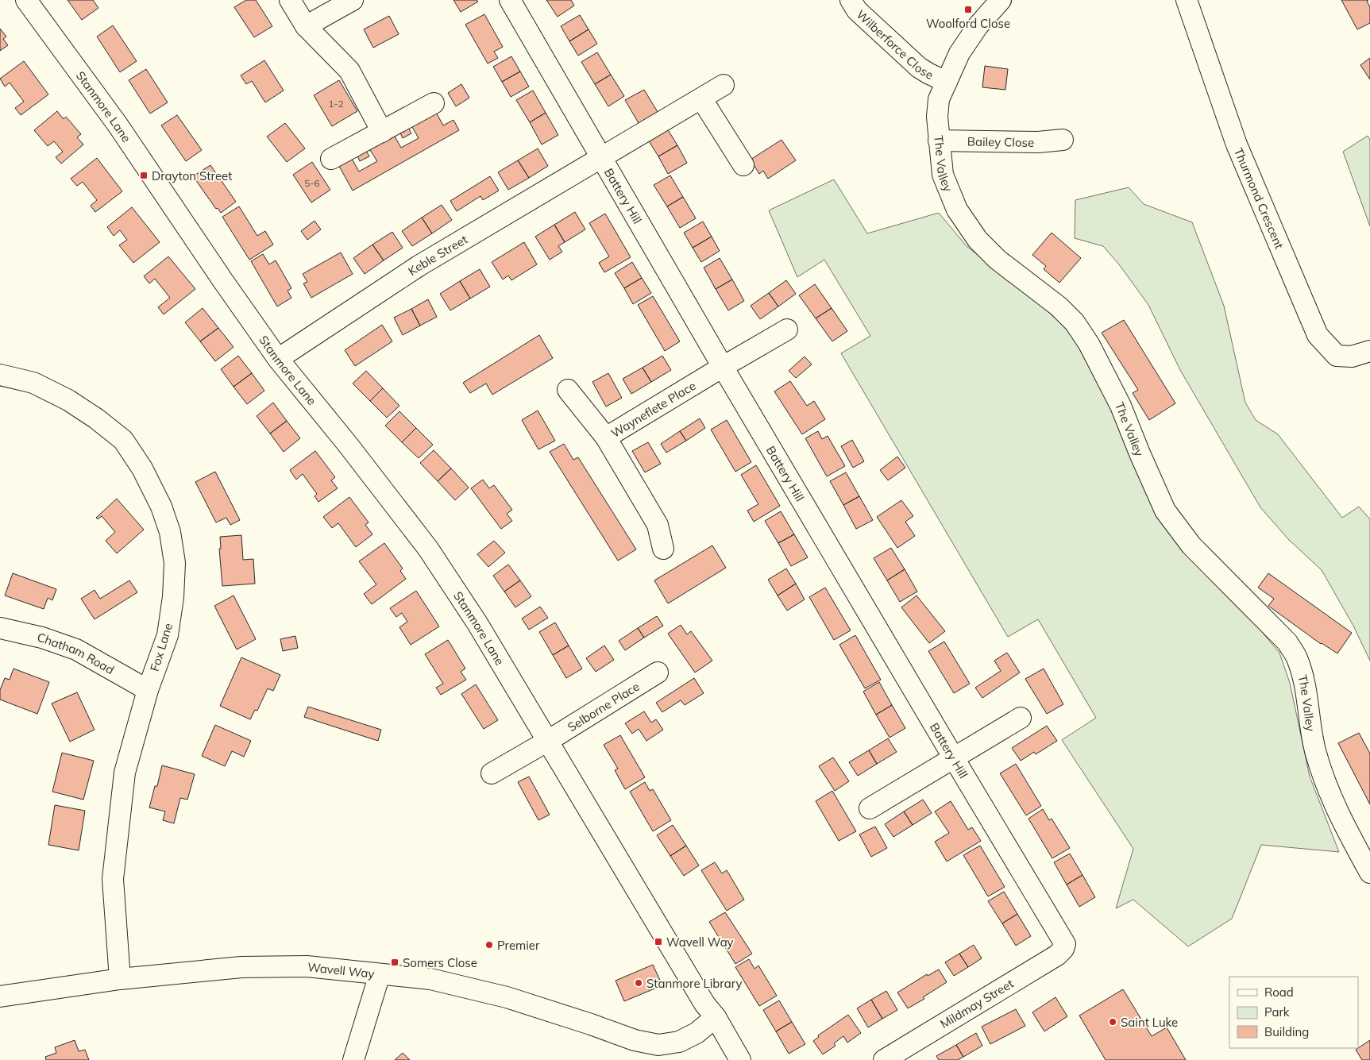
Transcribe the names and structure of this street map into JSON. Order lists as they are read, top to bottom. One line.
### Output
{"streets":{"street":["Wilberforce Close","Stanmore Lane","Bailey Close","The Valley","Battery Hill","Thurmond Crescent","Keble Street","Wayneflete Place","Fox Lane","Chatham Road","Selborne Place","Wavell Way","Mildmay Street"]},"crossings":[["Wilberforce Close","The Valley"],["Stanmore Lane","Keble Street"],["Stanmore Lane","Selborne Place"],["Stanmore Lane","Wavell Way"],["Bailey Close","The Valley"],["Battery Hill","Keble Street"],["Battery Hill","Wayneflete Place"],["Battery Hill","Mildmay Street"],["Fox Lane","Chatham Road"],["Fox Lane","Wavell Way"]],"places":{"transit":["Woolford Close","Drayton Street","Wavell Way","Somers Close"],"other":["Premier","Stanmore Library","Saint Luke"]},"house_numbers":["1-2","5-6"],"legend":["Road","Park","Building"]}
